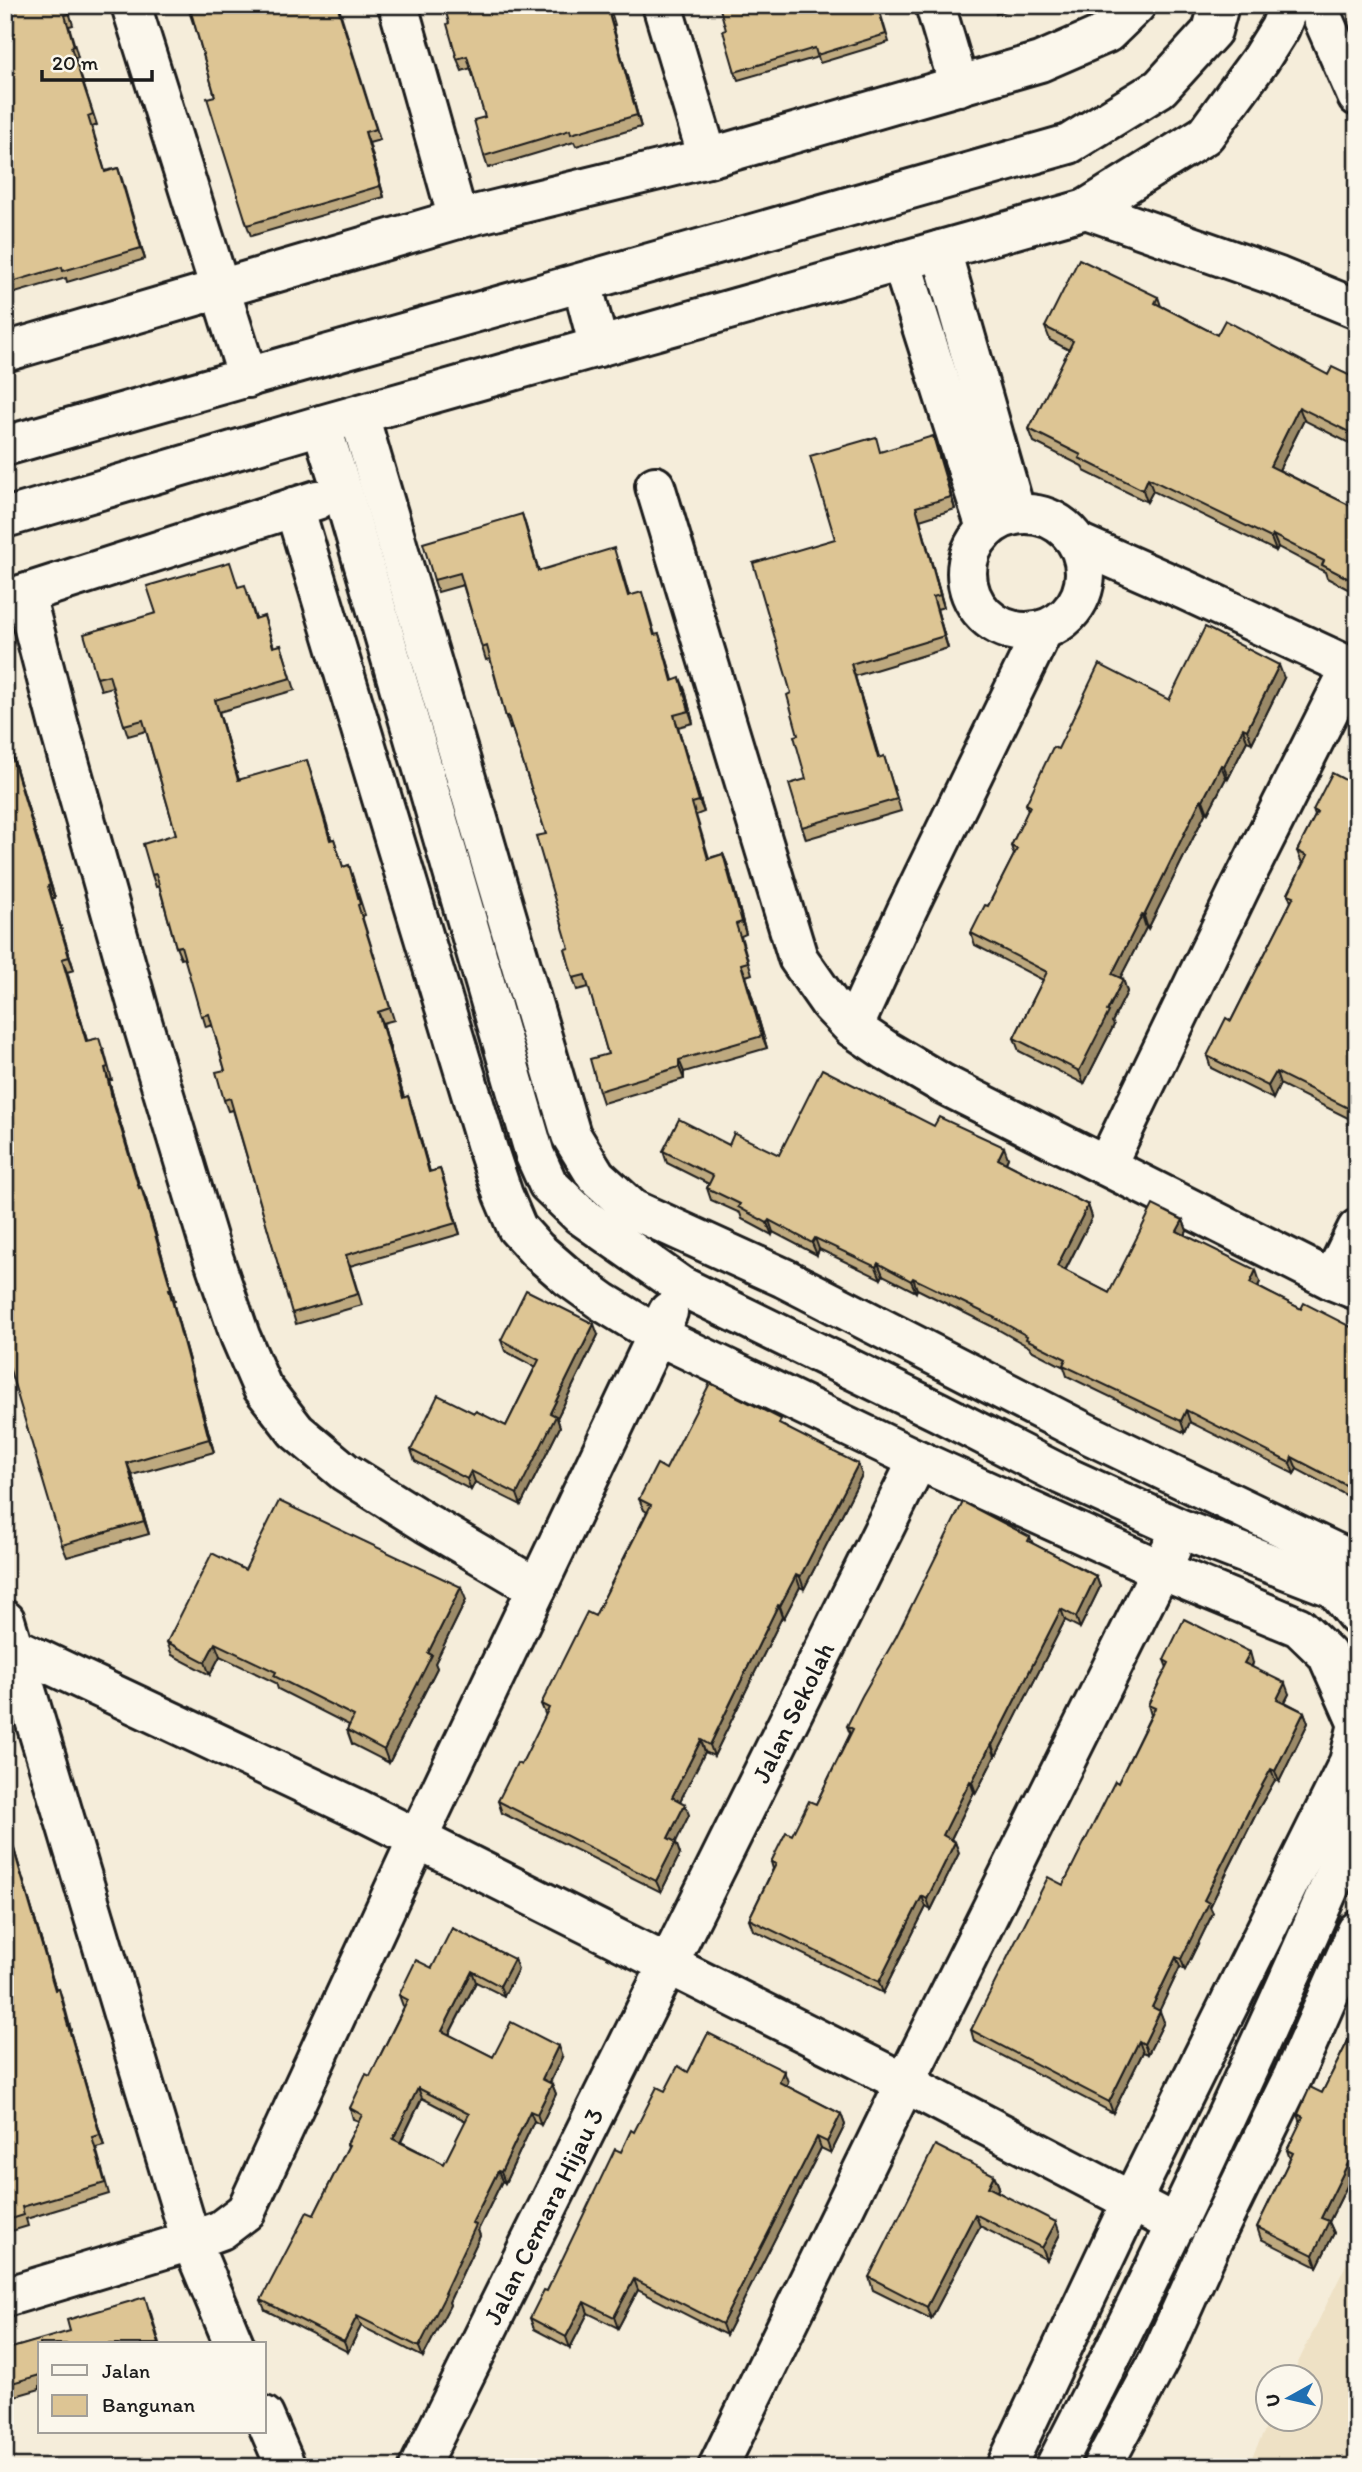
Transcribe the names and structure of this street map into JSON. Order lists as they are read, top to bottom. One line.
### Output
{"streets":{"street":["Jalan Sekolah","Jalan Cemara Hijau 3"]},"crossings":[["Jalan Sekolah","Jalan Cemara Hijau 3"]],"legend":["Jalan","Bangunan"],"scale_bar":"20 m","north":"left"}
